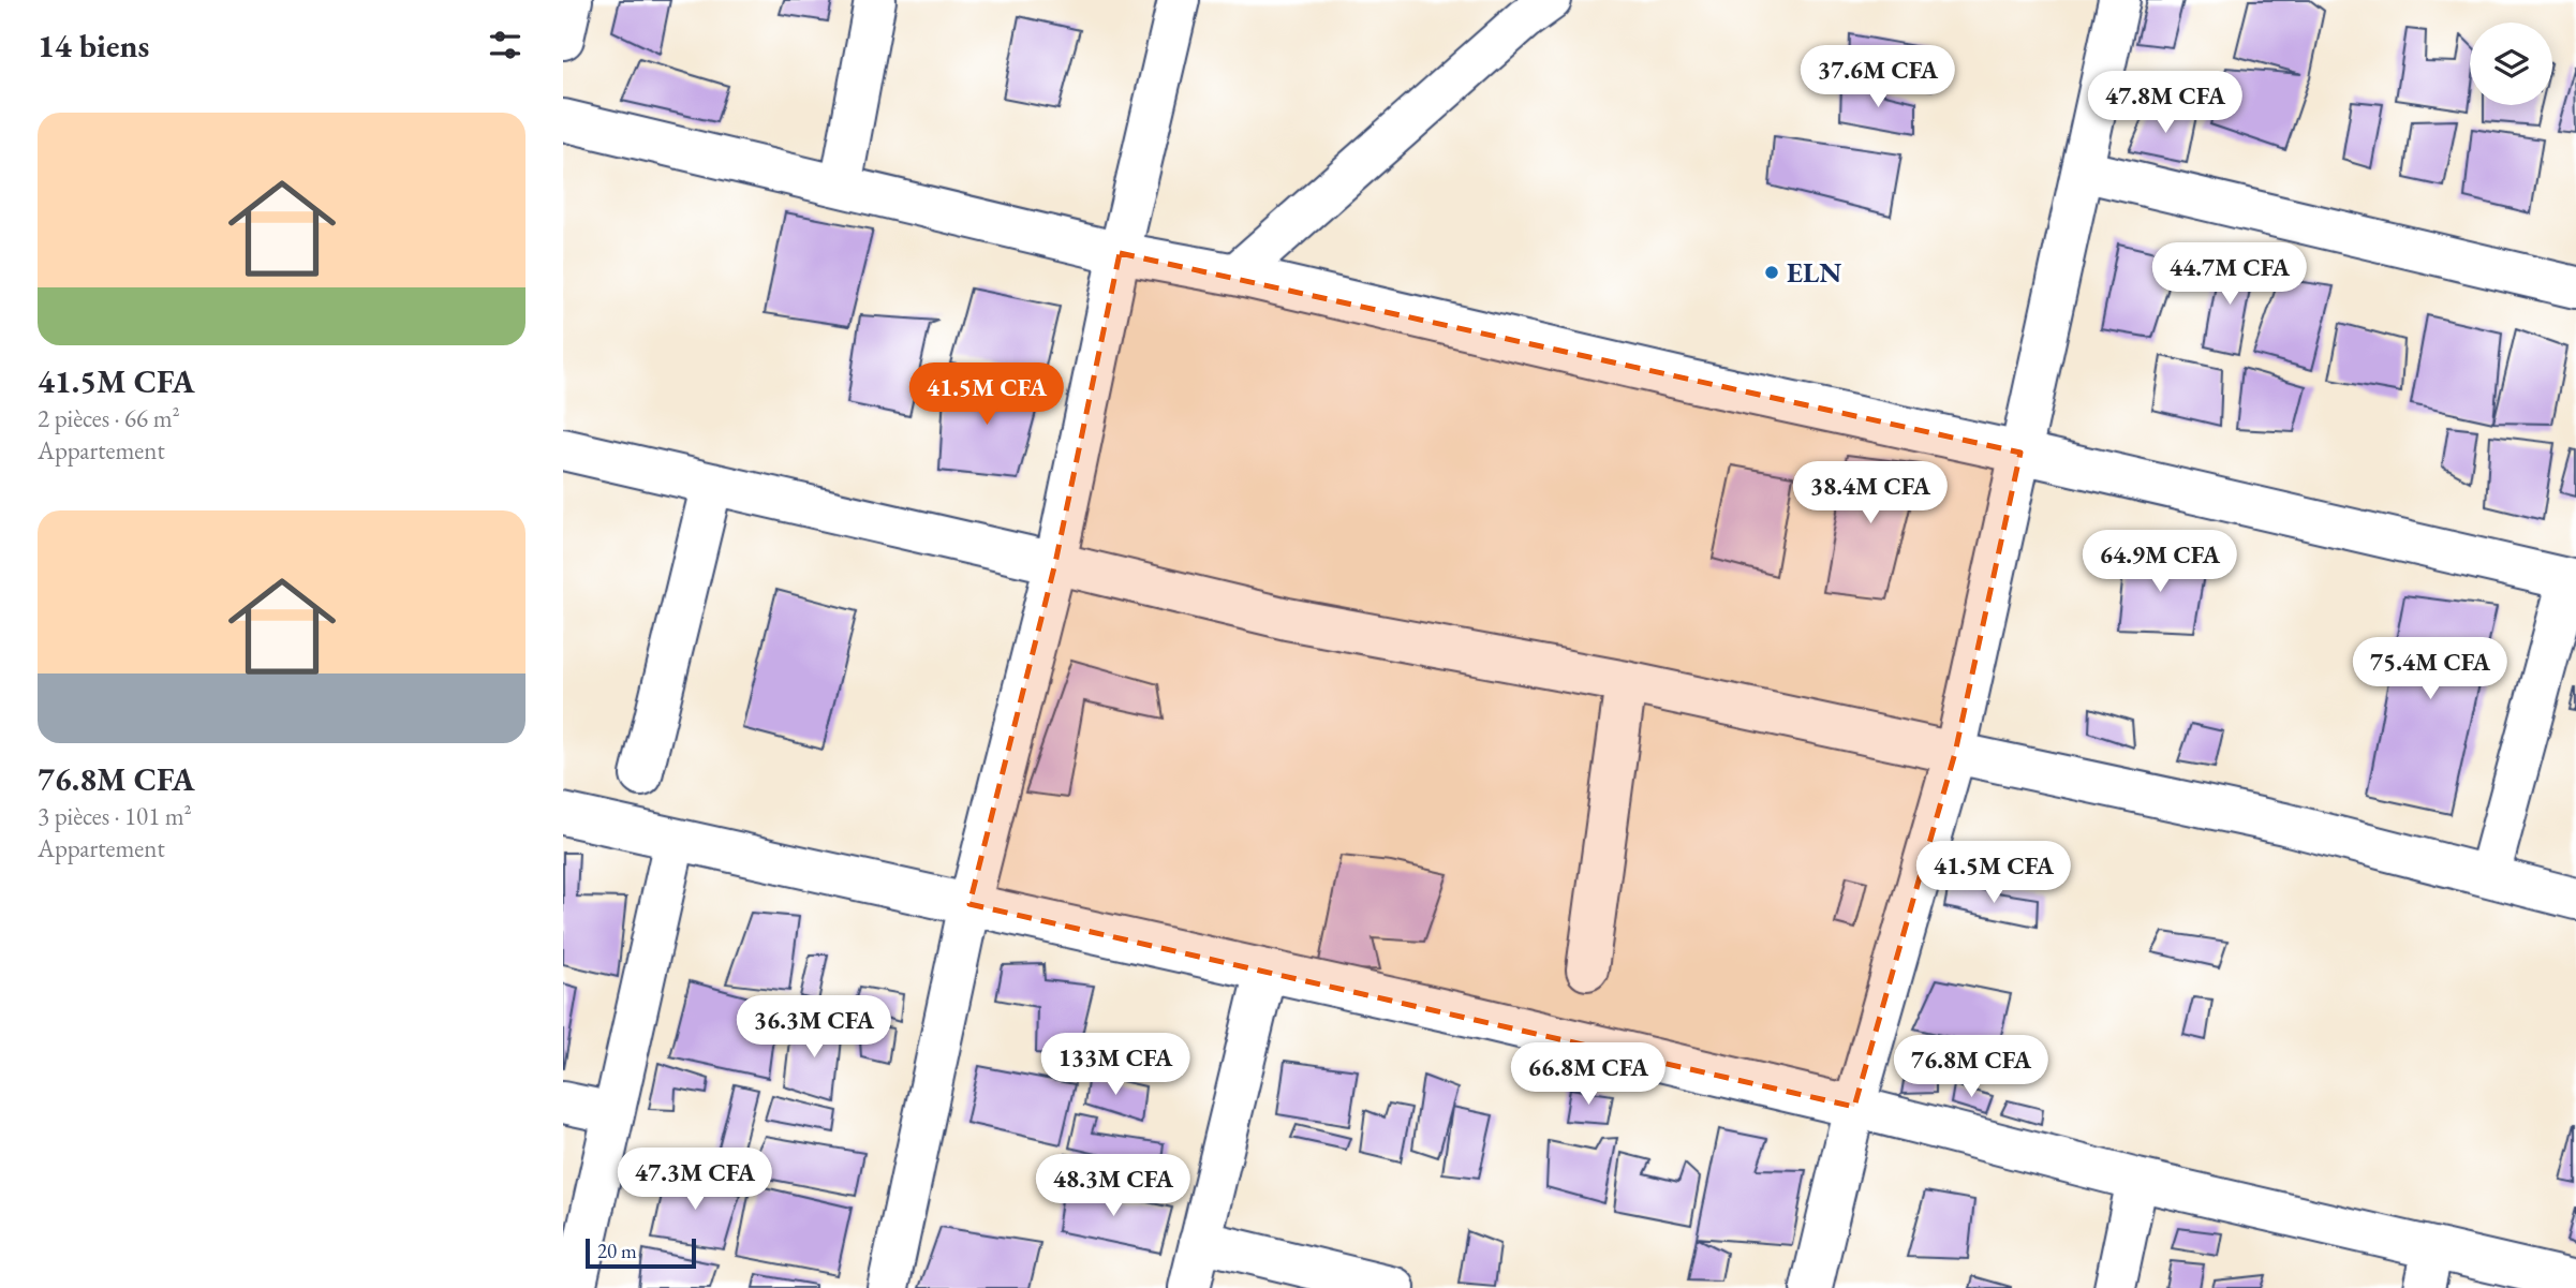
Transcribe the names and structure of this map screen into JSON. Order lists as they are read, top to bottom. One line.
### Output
{"places":["ELN"],"scale_bar":"20 m","page":{"heading":"14 biens","price":["37.6M CFA","47.8M CFA","44.7M CFA","41.5M CFA","38.4M CFA","64.9M CFA","75.4M CFA","41.5M CFA","36.3M CFA","133M CFA","76.8M CFA","66.8M CFA","47.3M CFA","48.3M CFA"],"list":[{"name":"41.5M CFA","note":"2 pièces · 66 m² · Appartement"},{"name":"76.8M CFA","note":"3 pièces · 101 m² · Appartement"}],"scale":"20 m"}}
